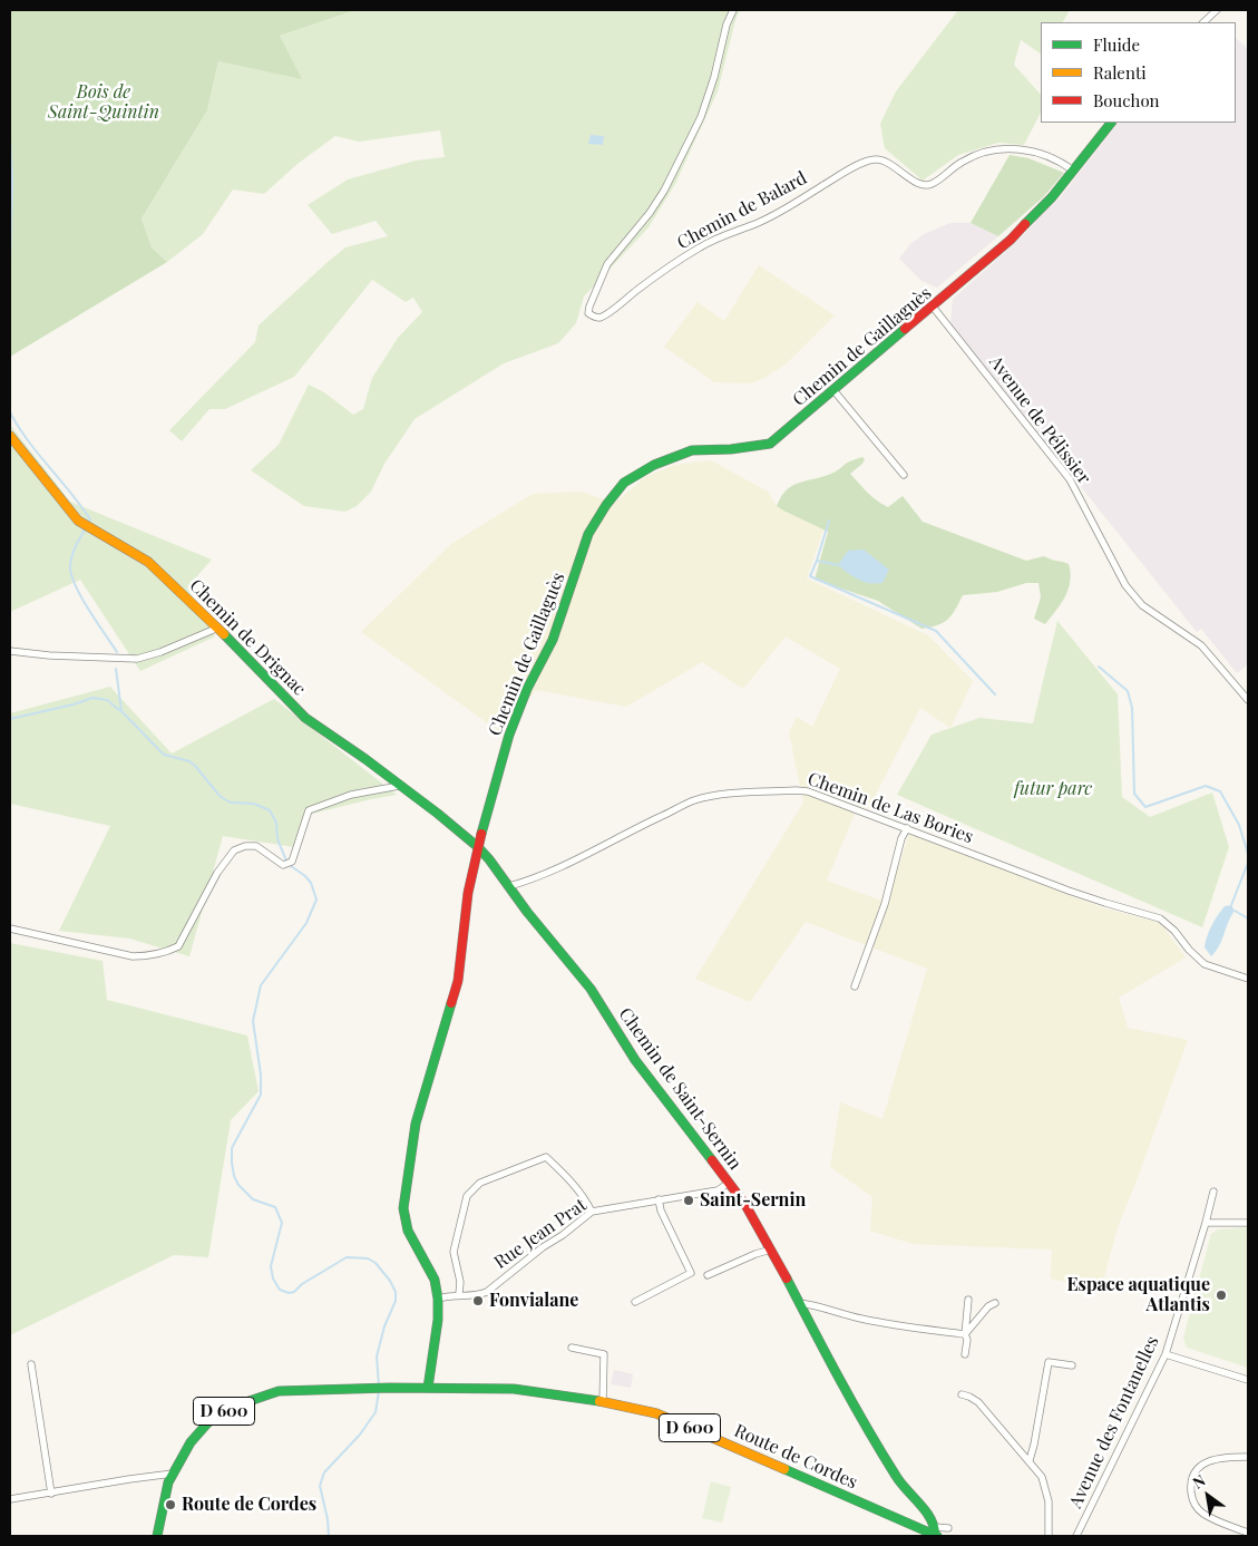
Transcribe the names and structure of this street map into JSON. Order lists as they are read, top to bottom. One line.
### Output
{"streets":{"street":["Chemin de Balard","Chemin de Gaillaguès","Avenue de Pélissier","Chemin de Drignac","Chemin de Las Bories","Chemin de Saint-Sernin","Rue Jean Prat","D 600","Avenue des Fontanelles","Route de Cordes"]},"crossings":[["Chemin de Balard","Chemin de Gaillaguès"],["Chemin de Gaillaguès","Avenue de Pélissier"],["Chemin de Gaillaguès","Chemin de Drignac"],["Chemin de Gaillaguès","Chemin de Saint-Sernin"],["Chemin de Gaillaguès","Rue Jean Prat"],["Chemin de Gaillaguès","Route de Cordes"],["Chemin de Drignac","Chemin de Saint-Sernin"],["Chemin de Las Bories","Chemin de Saint-Sernin"],["Chemin de Saint-Sernin","Rue Jean Prat"],["Chemin de Saint-Sernin","Route de Cordes"]],"parks":["Bois de Saint-Quintin","futur parc"],"places":["Saint-Sernin","Espace aquatique Atlantis","Fonvialane","Route de Cordes"],"legend":["Fluide","Ralenti","Bouchon"],"north":"top left"}
